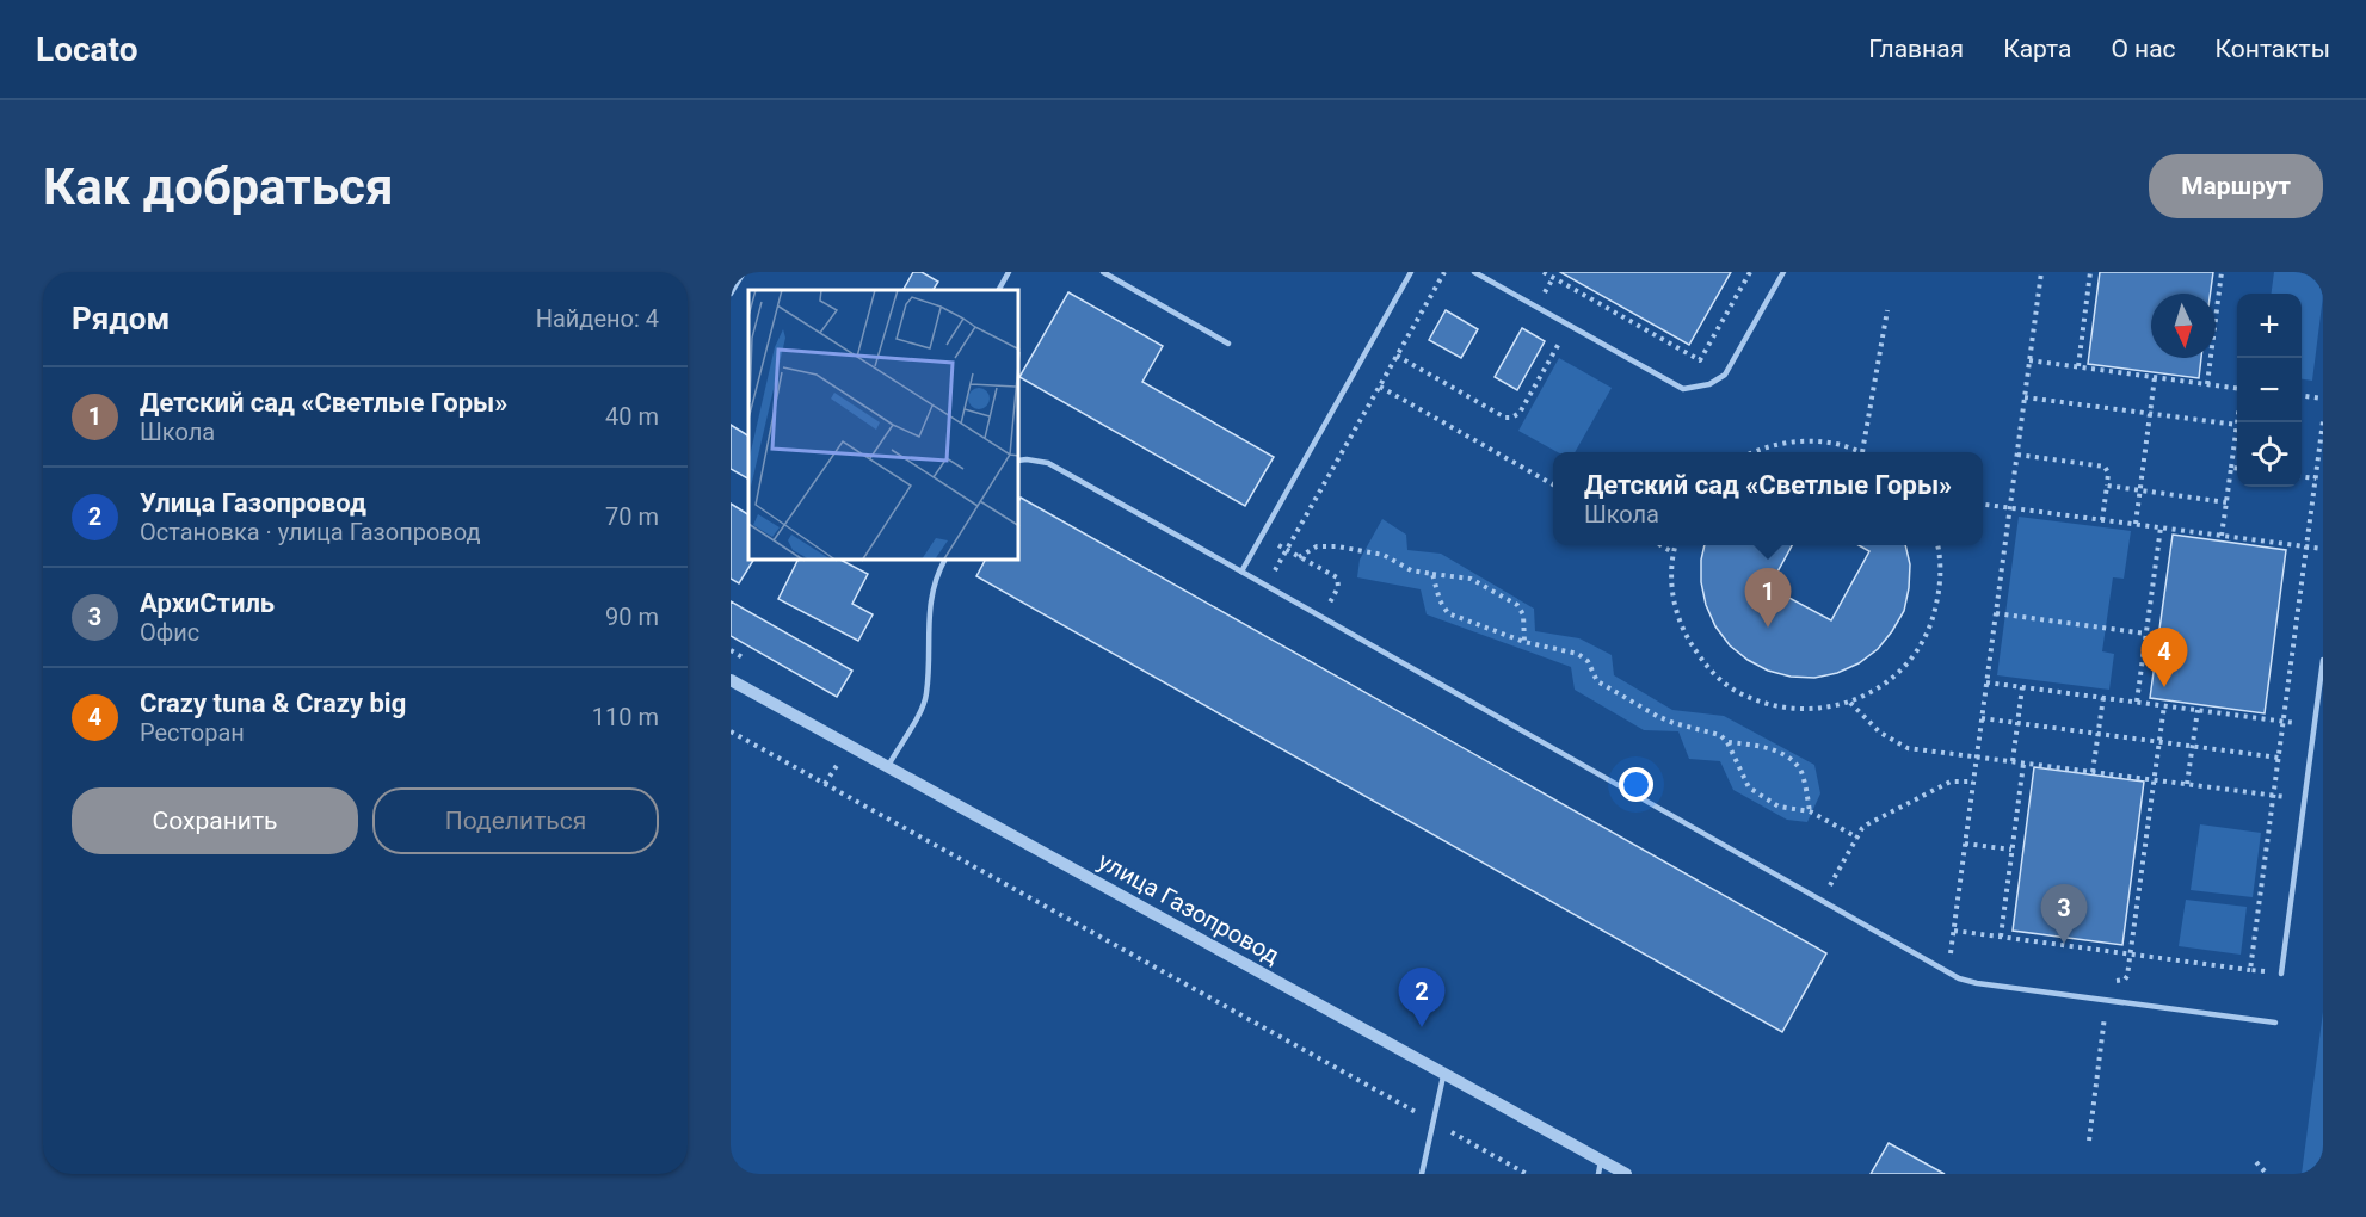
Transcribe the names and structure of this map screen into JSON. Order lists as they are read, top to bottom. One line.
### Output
{"streets":{"street":["улица Газопровод"]},"north":"bottom","page":{"header":"Locato","nav":["Главная","Карта","О нас","Контакты"],"buttons":["Маршрут",["Сохранить","Поделиться"]],"title":"Как добраться","heading":["Рядом","Найдено: 4"],"map_buttons":["+","−"],"list":[{"mark":"1","name":"Детский сад «Светлые Горы»","note":"Школа","value":"40 m"},{"mark":"2","name":"Улица Газопровод","note":"Остановка · улица Газопровод","value":"70 m"},{"mark":"3","name":"АрхиСтиль","note":"Офис","value":"90 m"},{"mark":"4","name":"Crazy tuna & Crazy big","note":"Ресторан","value":"110 m"}],"popup":["Детский сад «Светлые Горы»","Школа"],"pins":["1","4","3","2"]}}
